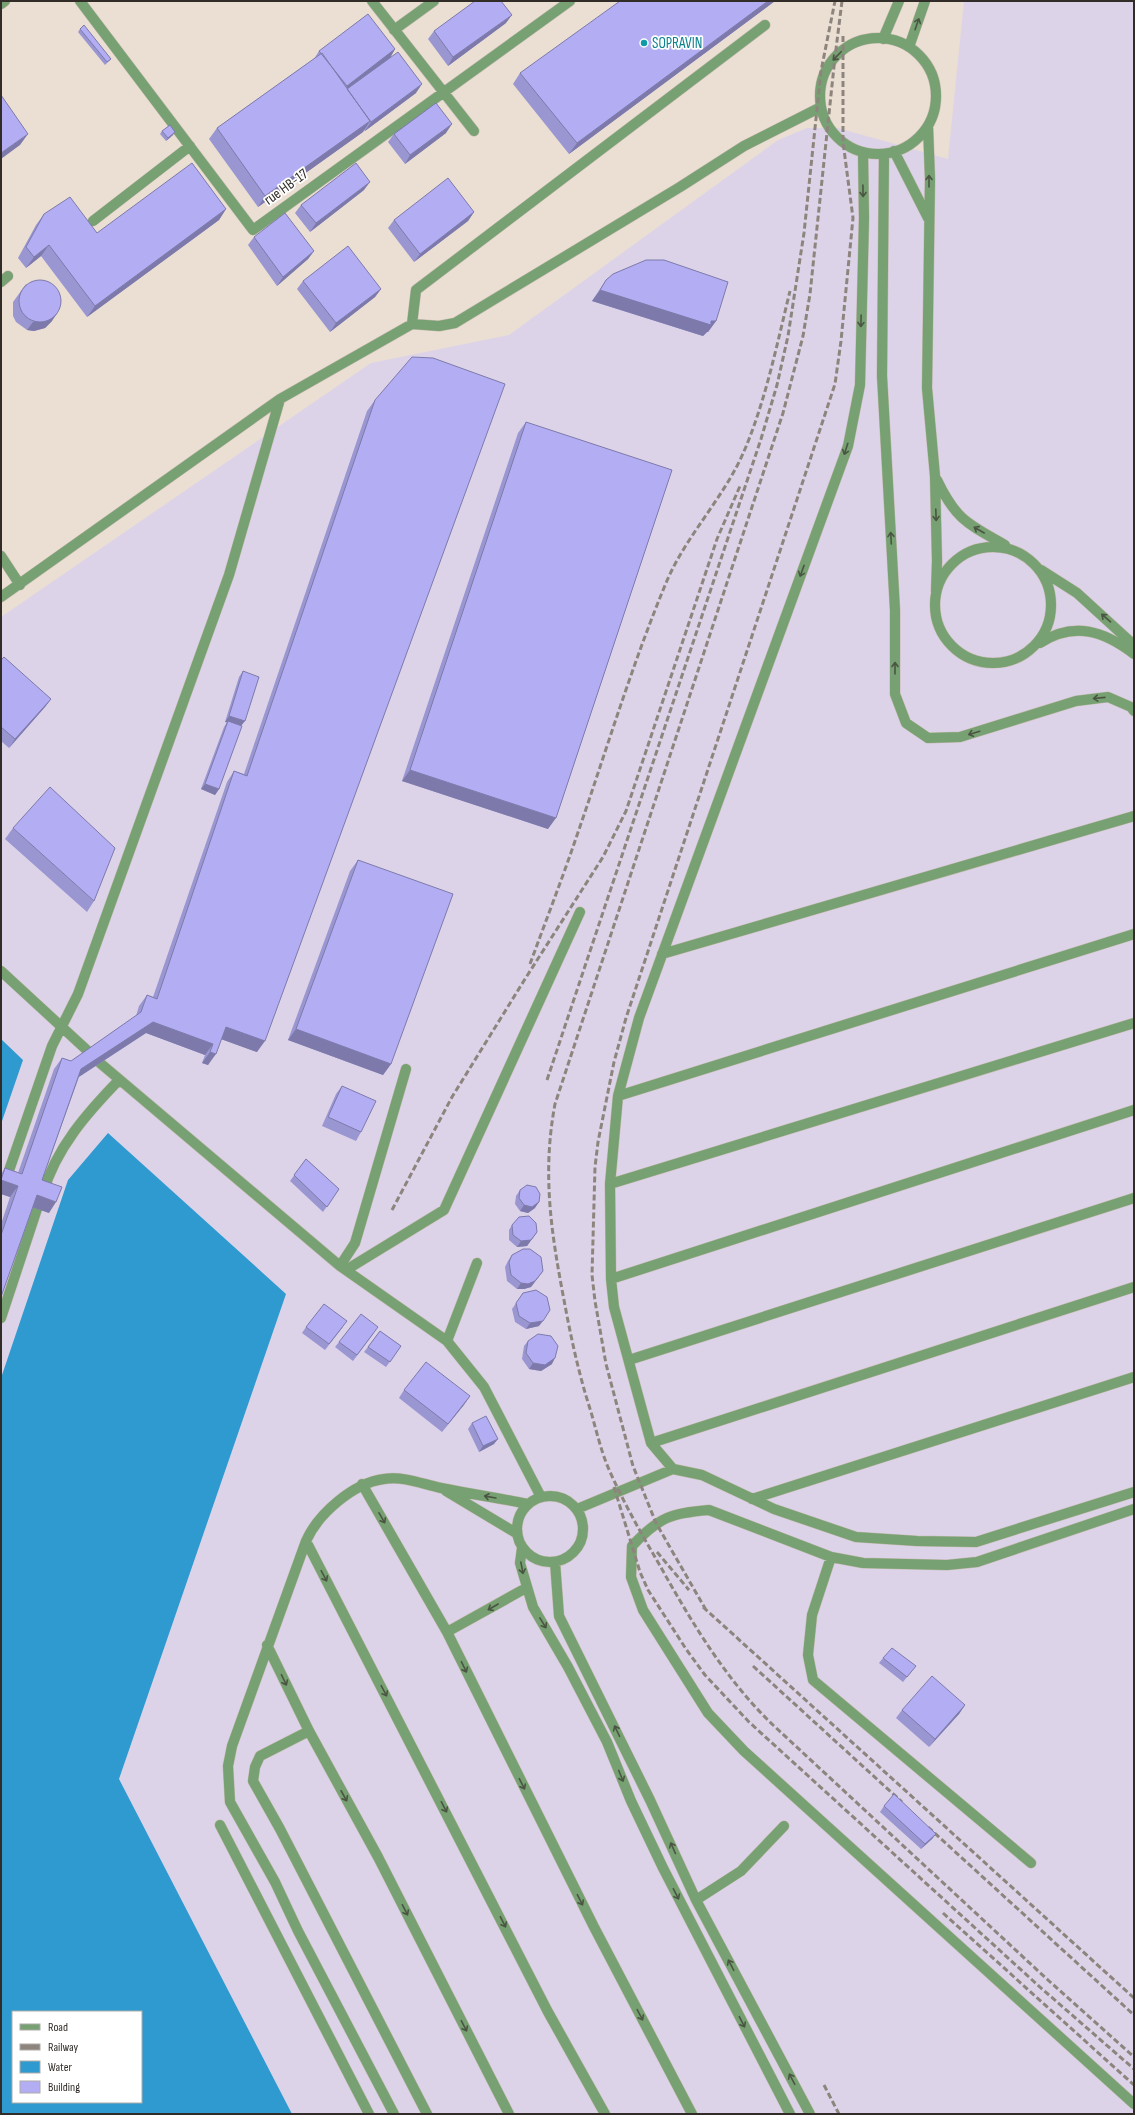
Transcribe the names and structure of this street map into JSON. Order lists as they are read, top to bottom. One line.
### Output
{"streets":{"street":["rue HB-17"]},"places":["SOPRAVIN"],"legend":["Road","Railway","Water","Building"]}
